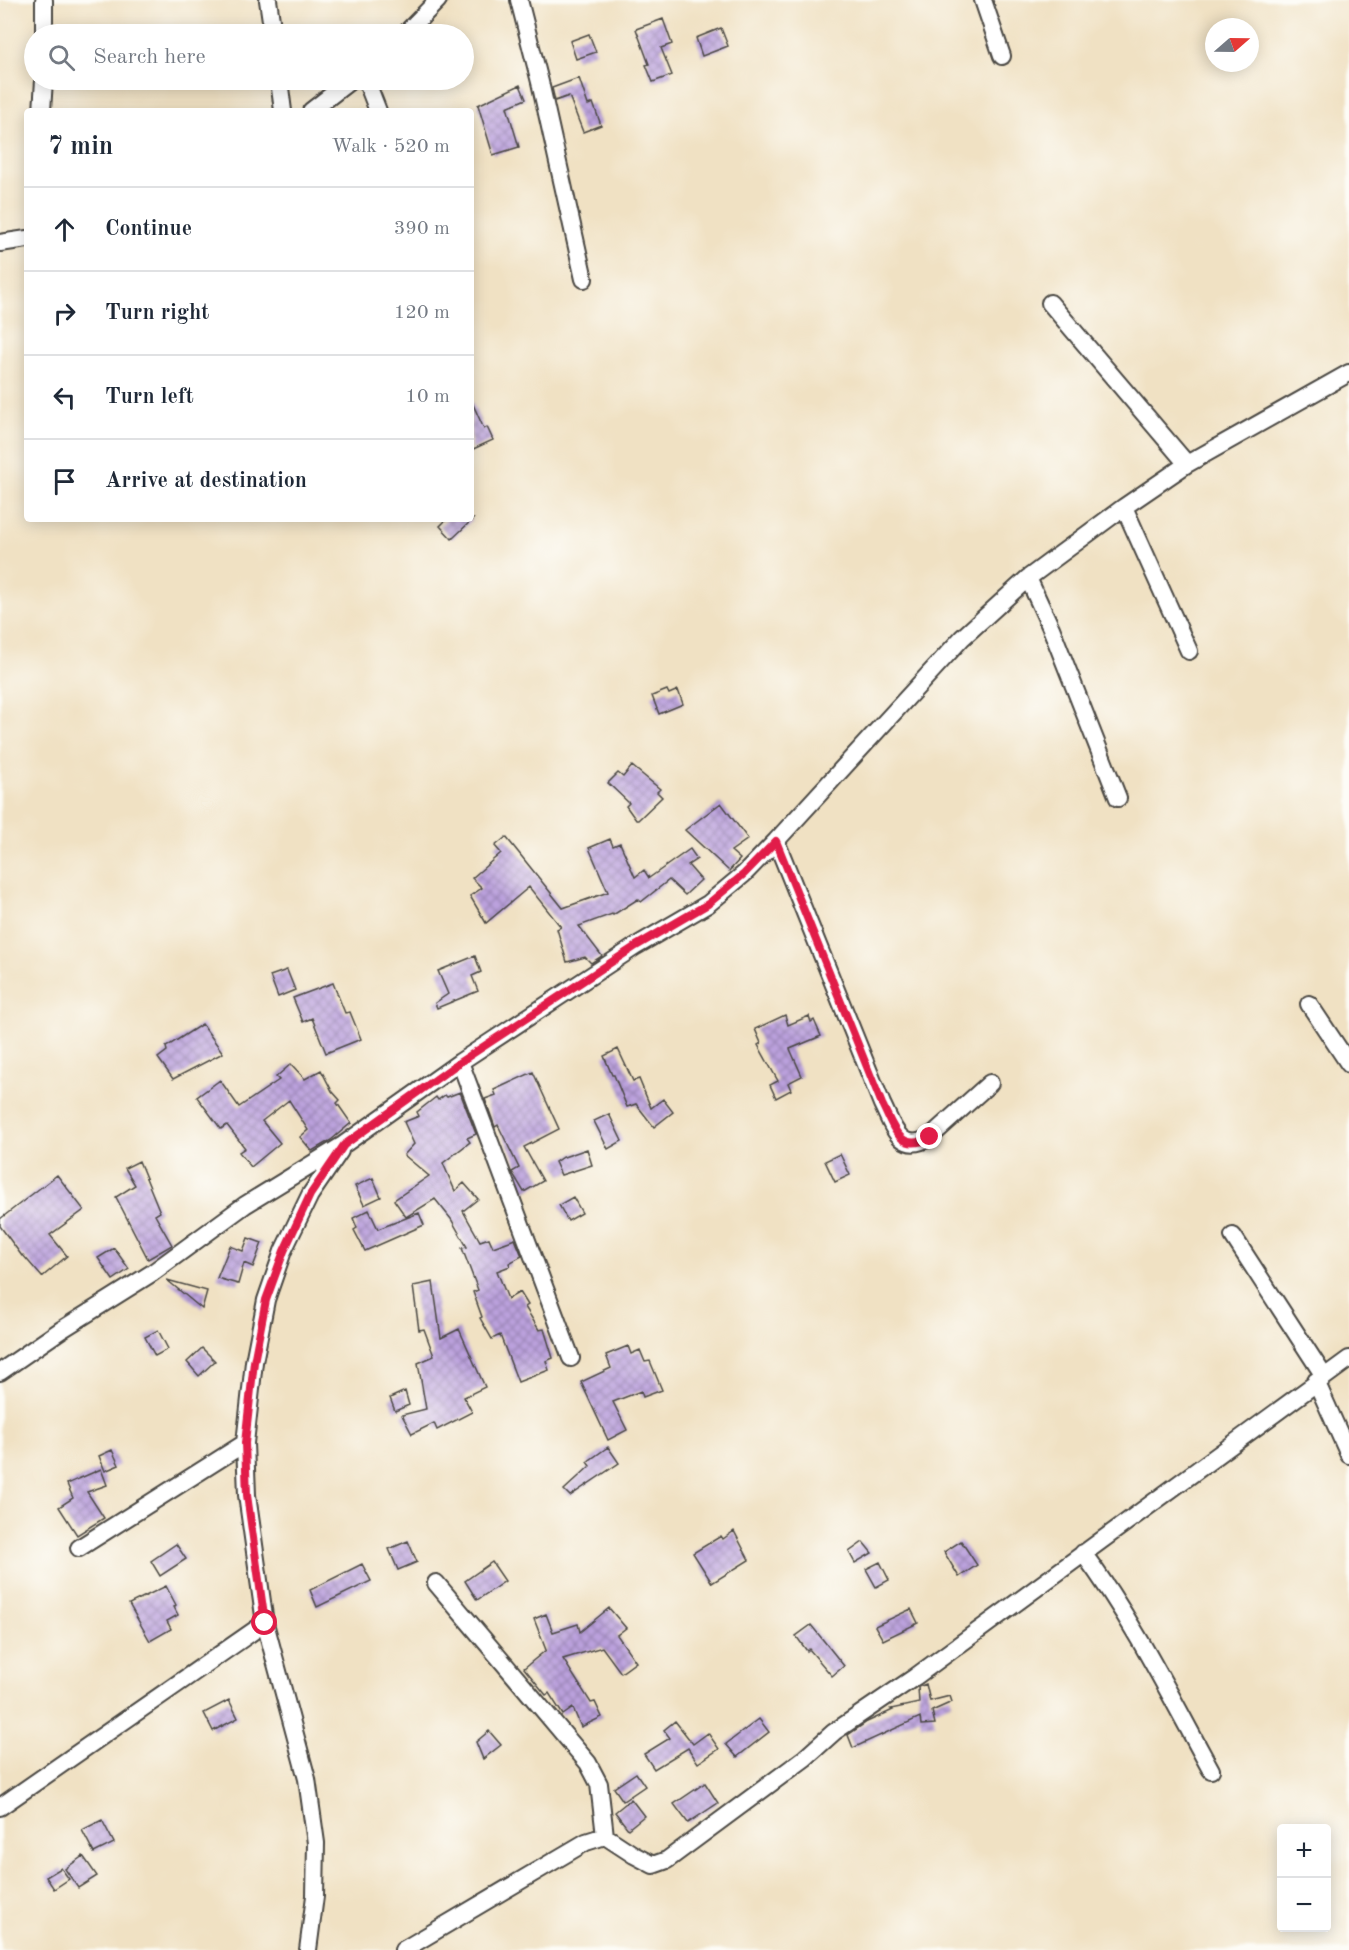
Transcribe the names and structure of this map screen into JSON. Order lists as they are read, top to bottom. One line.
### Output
{"north":"right","page":{"search":"Search here","heading":["7 min","Walk · 520 m"],"list":[["Continue","390 m"],["Turn right","120 m"],["Turn left","10 m"],"Arrive at destination"],"map_buttons":["+","−"]}}
